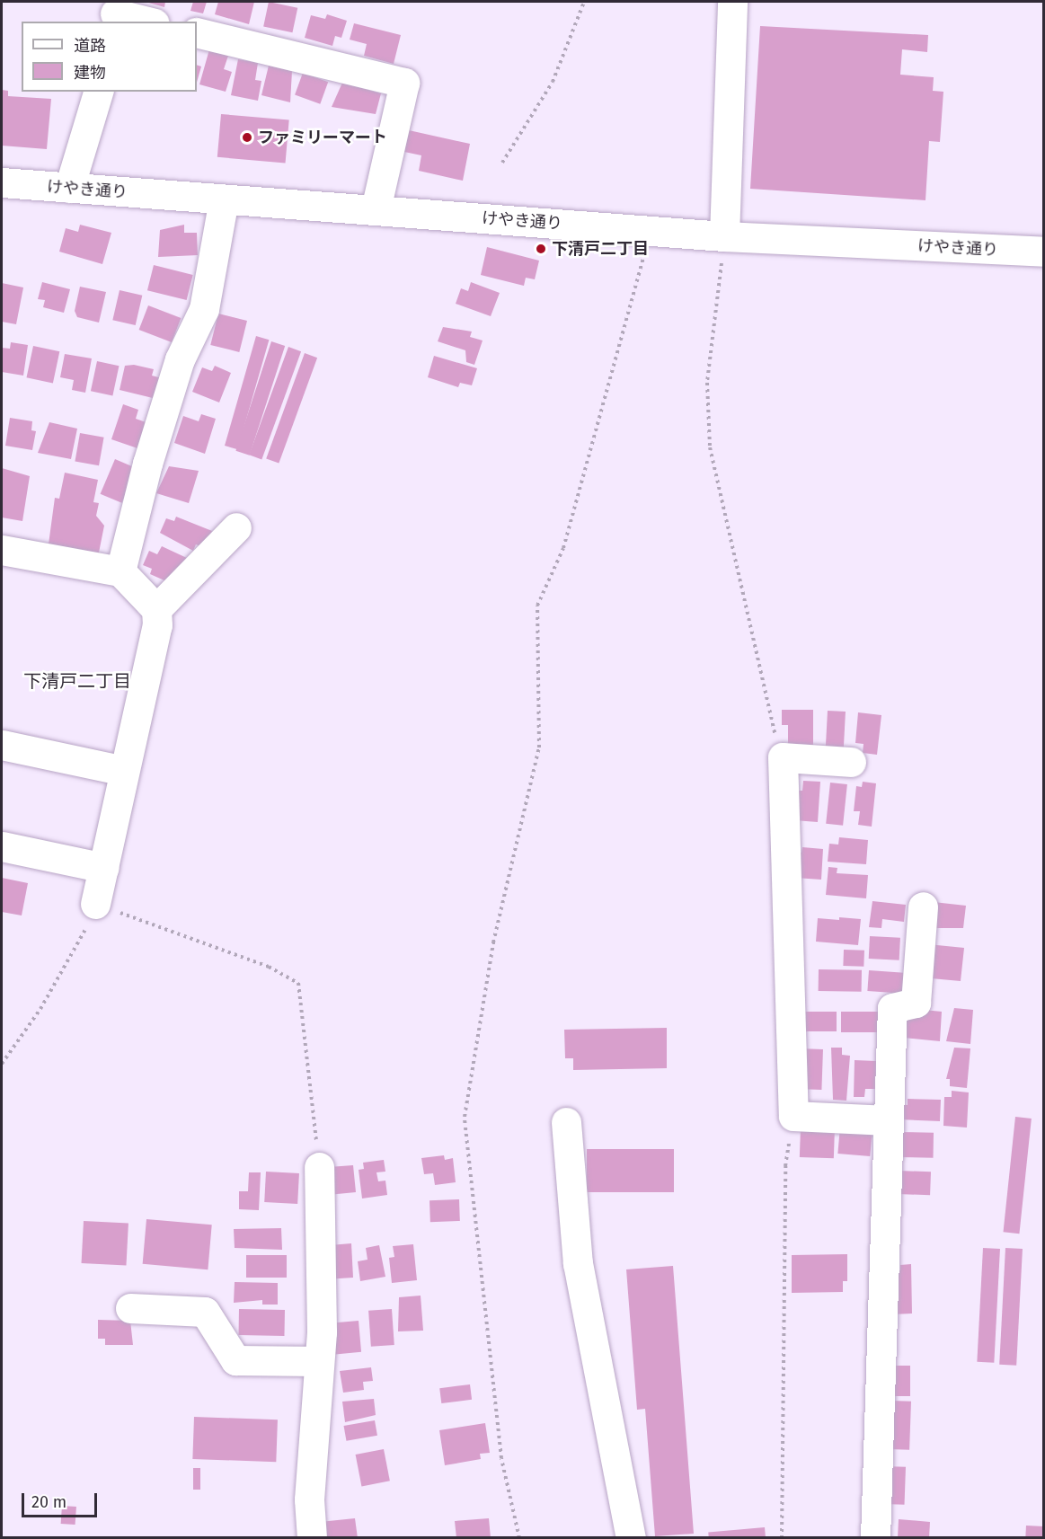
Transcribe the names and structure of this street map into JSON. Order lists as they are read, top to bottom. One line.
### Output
{"streets":{"street":["けやき通り"]},"districts":["下清戸二丁目"],"places":["ファミリーマート","下清戸二丁目"],"legend":["道路","建物"],"scale_bar":"20 m"}
